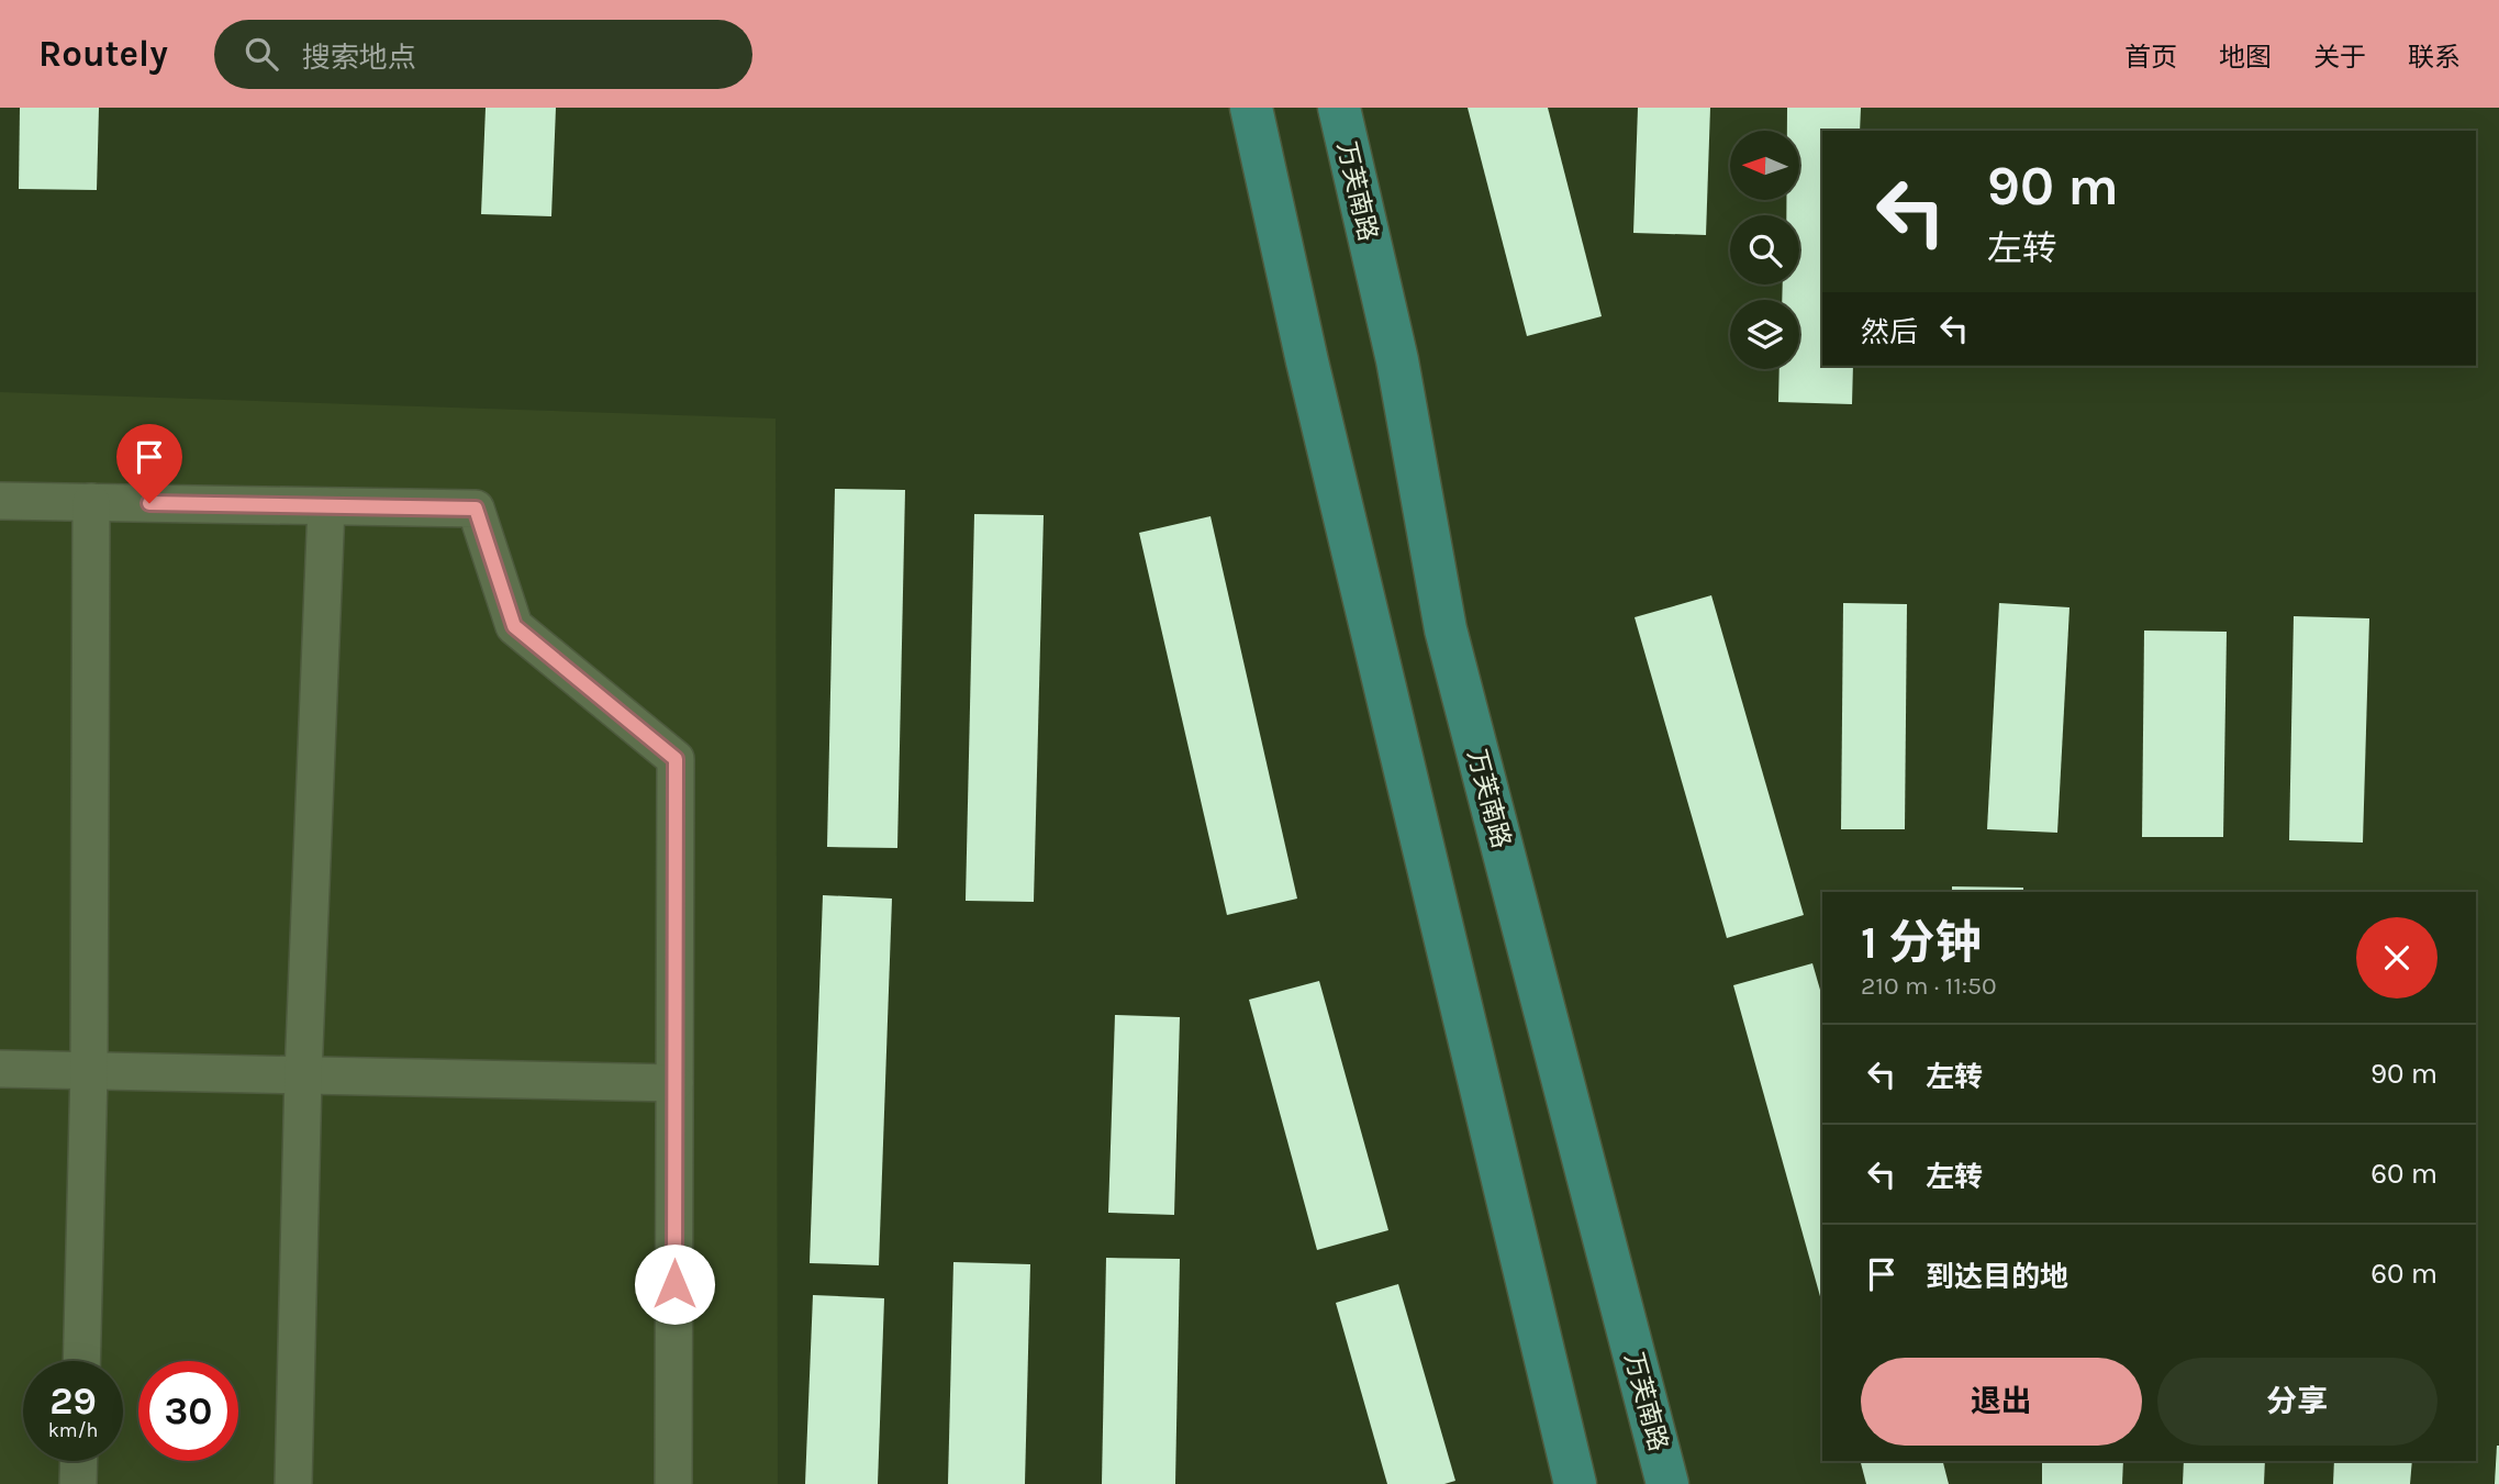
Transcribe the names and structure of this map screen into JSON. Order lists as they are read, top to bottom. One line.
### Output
{"streets":{"main road":["万芙南路"]},"north":"left","page":{"header":"Routely","search":"搜索地点","nav":["首页","地图","关于","联系"],"turn":["90 m","左转"],"then":"然后","heading":["1 分钟","210 m · 11:50"],"list":[{"name":"左转","value":"90 m"},{"name":"左转","value":"60 m"},{"name":"到达目的地","value":"60 m"}],"buttons":["退出","分享"],"speed":"29 km/h","limit":"30"}}
